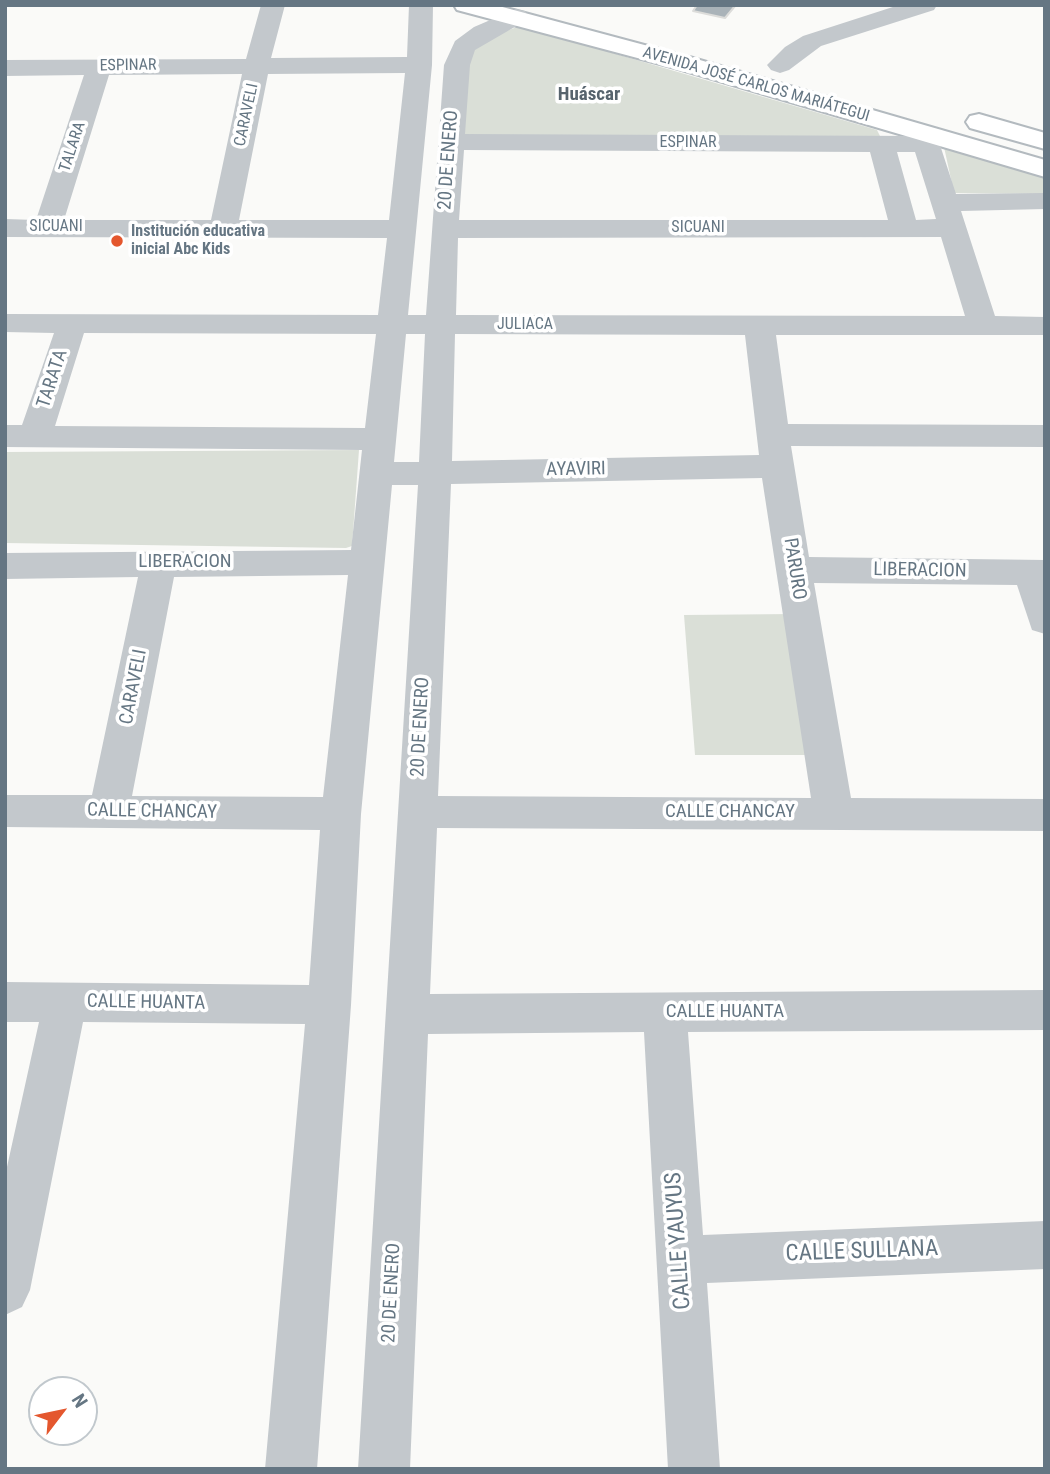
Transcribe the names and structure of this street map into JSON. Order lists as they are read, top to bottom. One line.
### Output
{"streets":{"main road":["AVENIDA JOSÉ CARLOS MARIÁTEGUI"],"street":["ESPINAR","CARAVELI","TALARA","20 DE ENERO","SICUANI","JULIACA","TARATA","AYAVIRI","LIBERACION","PARURO","CALLE CHANCAY","CALLE HUANTA","CALLE YAUYUS","CALLE SULLANA"]},"crossings":[["ESPINAR","AVENIDA JOSÉ CARLOS MARIÁTEGUI"],["ESPINAR","CARAVELI"],["ESPINAR","TALARA"],["ESPINAR","20 DE ENERO"],["AVENIDA JOSÉ CARLOS MARIÁTEGUI","20 DE ENERO"],["CARAVELI","SICUANI"],["CARAVELI","LIBERACION"],["CARAVELI","CALLE CHANCAY"],["TALARA","SICUANI"],["20 DE ENERO","SICUANI"],["20 DE ENERO","JULIACA"],["20 DE ENERO","AYAVIRI"],["20 DE ENERO","LIBERACION"],["20 DE ENERO","CALLE CHANCAY"],["20 DE ENERO","CALLE HUANTA"],["JULIACA","TARATA"],["JULIACA","PARURO"],["TARATA","AYAVIRI"],["AYAVIRI","PARURO"],["LIBERACION","PARURO"],["PARURO","CALLE CHANCAY"],["CALLE HUANTA","CALLE YAUYUS"],["CALLE YAUYUS","CALLE SULLANA"]],"districts":["Huáscar"],"places":["Institución educativa inicial Abc Kids"],"north":"top right"}
